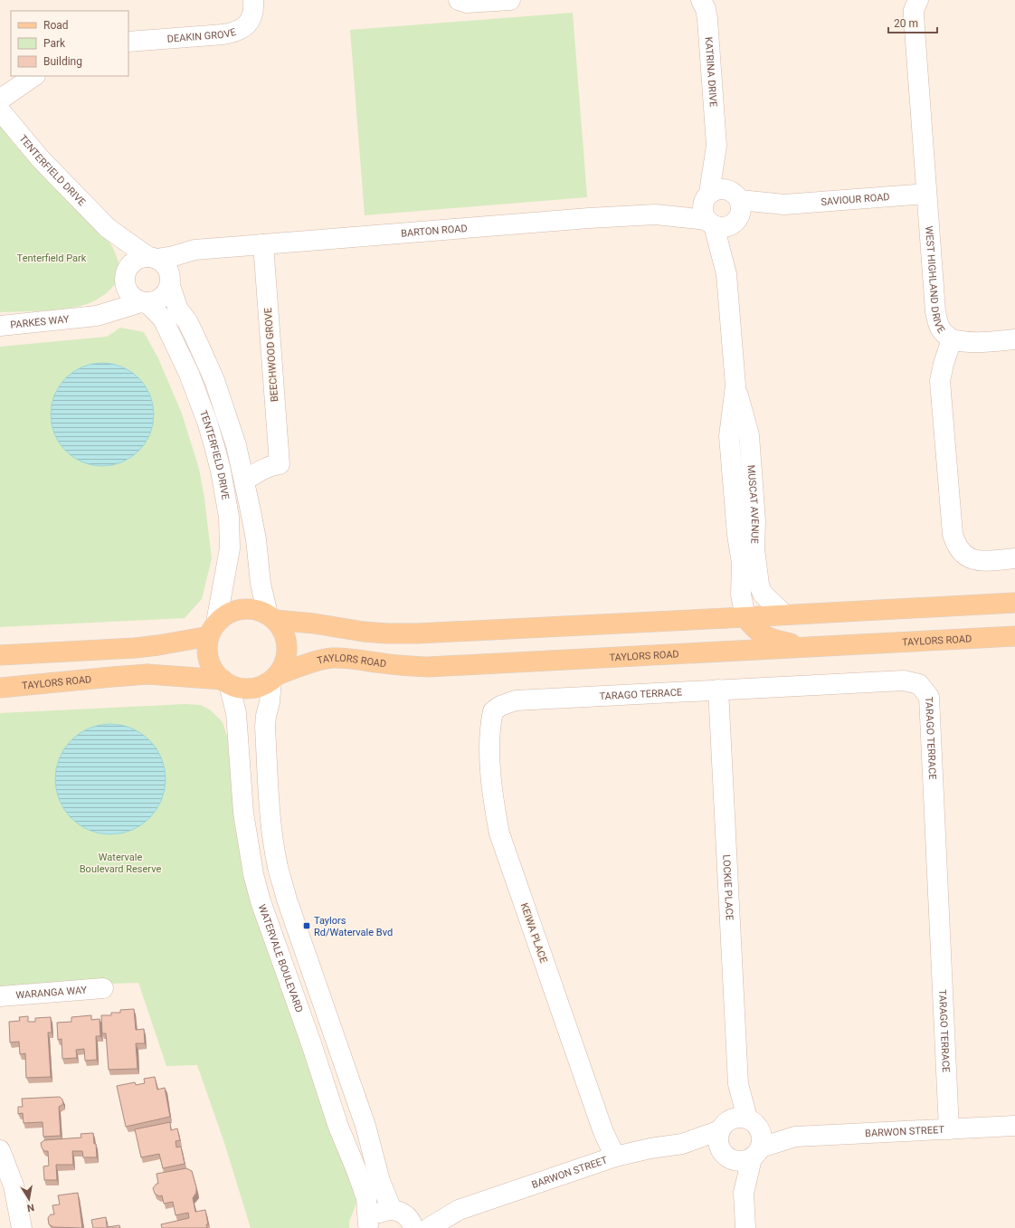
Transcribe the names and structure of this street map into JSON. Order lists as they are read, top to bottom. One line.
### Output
{"streets":{"main road":["TAYLORS ROAD"],"street":["DEAKIN GROVE","KATRINA DRIVE","TENTERFIELD DRIVE","SAVIOUR ROAD","BARTON ROAD","WEST HIGHLAND DRIVE","PARKES WAY","BEECHWOOD GROVE","MUSCAT AVENUE","TARAGO TERRACE","LOCKIE PLACE","KEIWA PLACE","WATERVALE BOULEVARD","WARANGA WAY","BARWON STREET"]},"crossings":[["KATRINA DRIVE","SAVIOUR ROAD"],["KATRINA DRIVE","BARTON ROAD"],["KATRINA DRIVE","MUSCAT AVENUE"],["TENTERFIELD DRIVE","BARTON ROAD"],["TENTERFIELD DRIVE","PARKES WAY"],["TENTERFIELD DRIVE","TAYLORS ROAD"],["TENTERFIELD DRIVE","WATERVALE BOULEVARD"],["SAVIOUR ROAD","BARTON ROAD"],["SAVIOUR ROAD","WEST HIGHLAND DRIVE"],["SAVIOUR ROAD","MUSCAT AVENUE"],["BARTON ROAD","PARKES WAY"],["BARTON ROAD","BEECHWOOD GROVE"],["BARTON ROAD","MUSCAT AVENUE"],["TAYLORS ROAD","WATERVALE BOULEVARD"],["TARAGO TERRACE","LOCKIE PLACE"],["TARAGO TERRACE","KEIWA PLACE"],["TARAGO TERRACE","BARWON STREET"],["LOCKIE PLACE","BARWON STREET"],["KEIWA PLACE","BARWON STREET"]],"parks":["Tenterfield Park","Watervale Boulevard Reserve"],"places":{"transit":["Taylors Rd/Watervale Bvd"]},"legend":["Road","Park","Building"],"scale_bar":"20 m","north":"bottom"}
